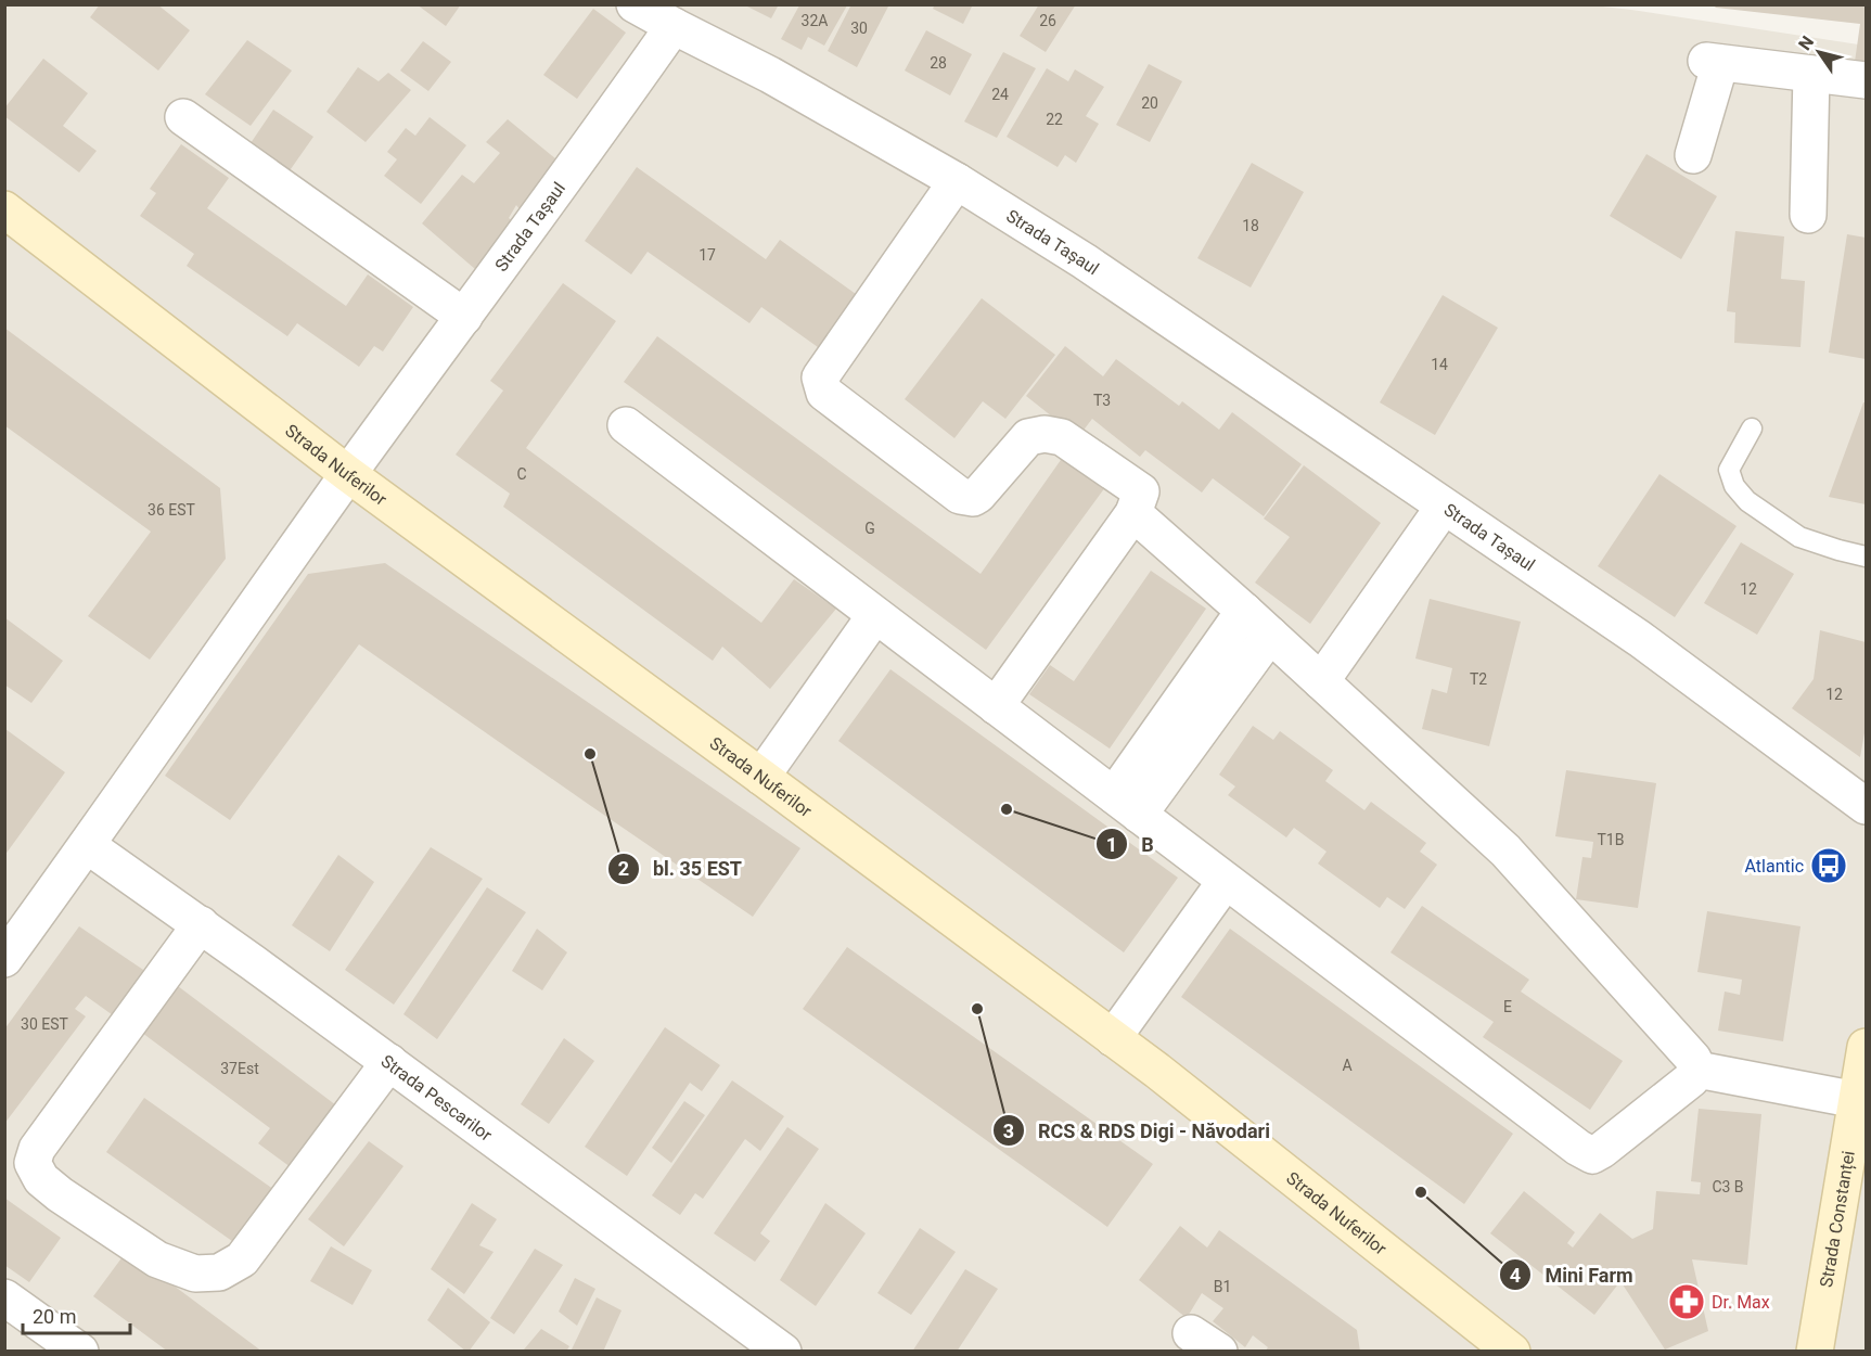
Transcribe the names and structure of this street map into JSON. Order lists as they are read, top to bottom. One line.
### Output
{"streets":{"street":["Strada Tașaul","Strada Nuferilor","Strada Pescarilor","Strada Constanței"]},"crossings":[["Strada Tașaul","Strada Nuferilor"],["Strada Tașaul","Strada Pescarilor"]],"places":{"other":["bl. 35 EST","B","RCS & RDS Digi - Năvodari","Mini Farm"],"bus stop":["Atlantic"],"pharmacy":["Dr. Max"]},"house_numbers":["32A","26","30","28","24","20","22","18","17","14","T3","C","36 EST","G","12","T2","12","T1B","E","30 EST","A","37Est","C3 B","B1"],"scale_bar":"20 m","north":"top left"}
